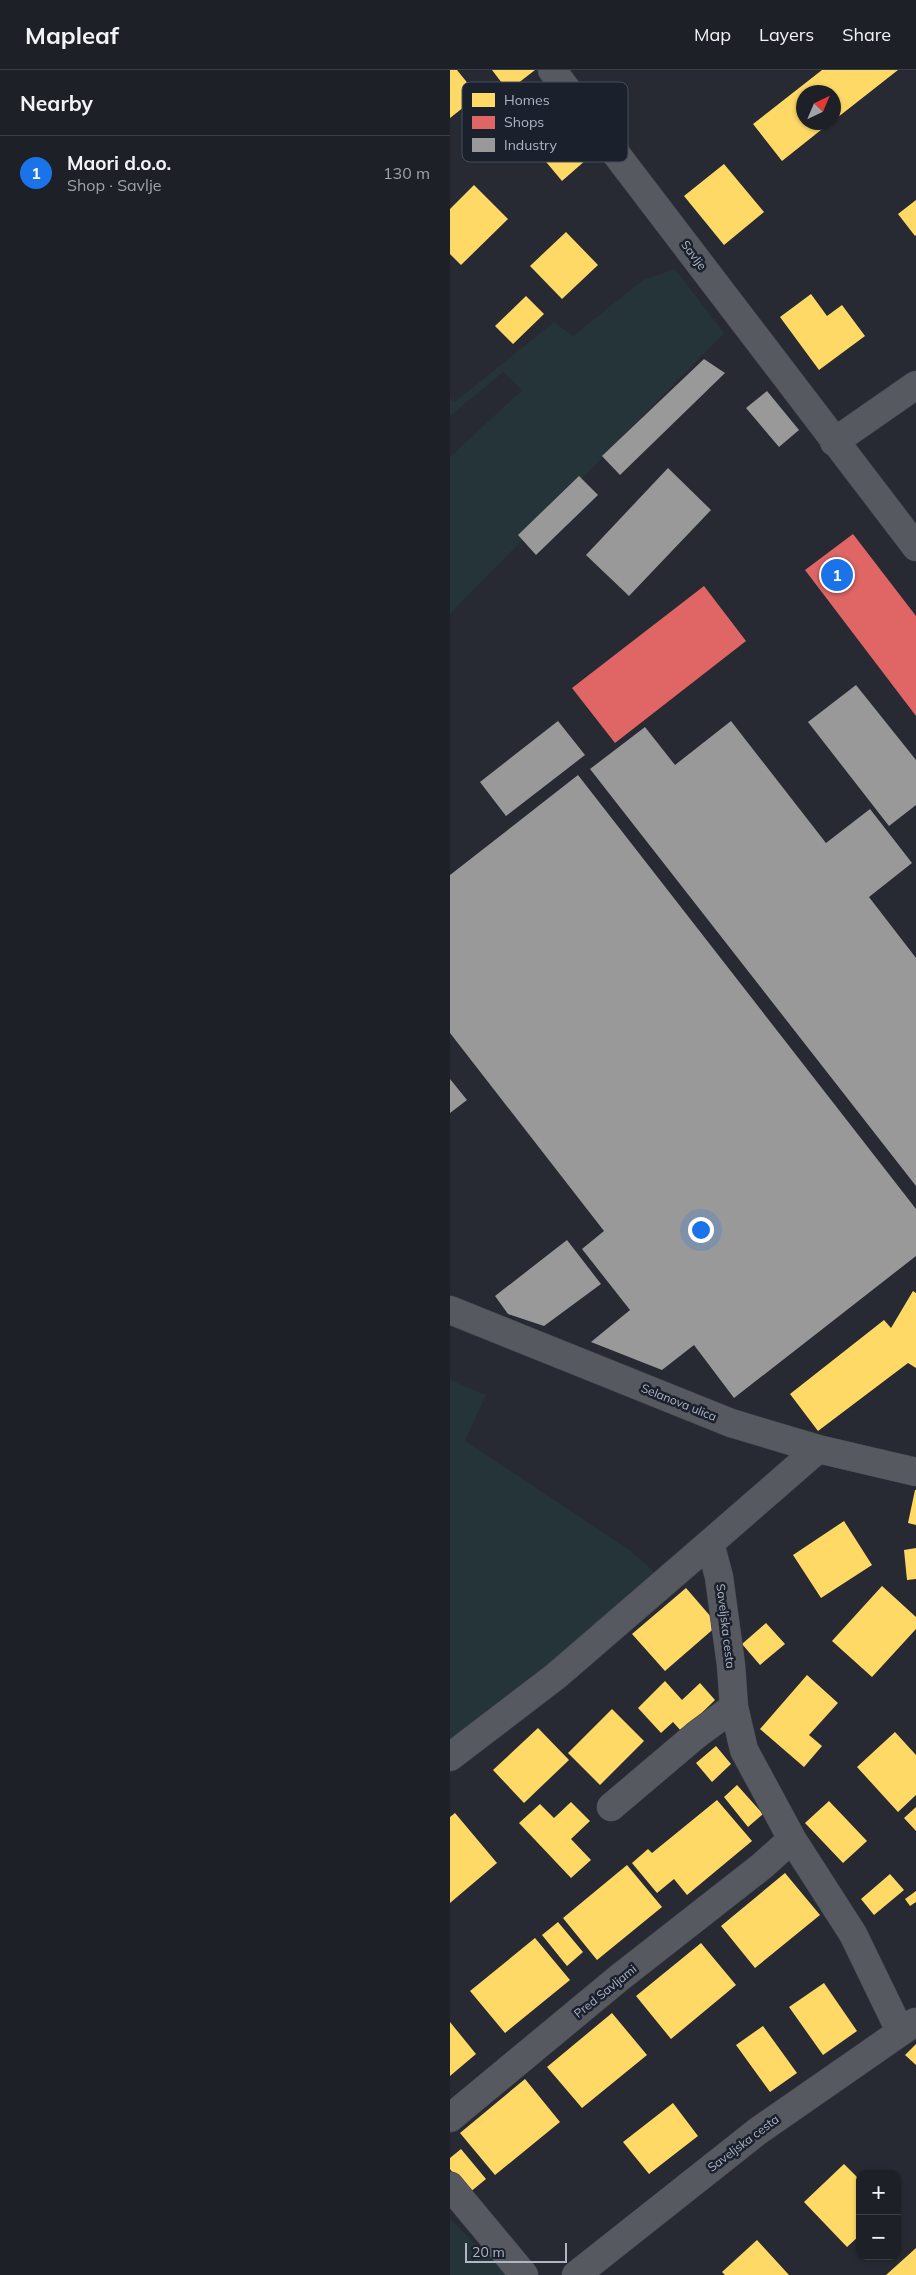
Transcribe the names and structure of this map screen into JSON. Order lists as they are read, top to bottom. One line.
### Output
{"streets":{"street":["Savlje","Selanova ulica","Saveljska cesta","Pred Savljami"]},"crossings":[["Saveljska cesta","Pred Savljami"]],"legend":["Homes","Shops","Industry"],"scale_bar":"20 m","north":"top right","page":{"header":"Mapleaf","nav":["Map","Layers","Share"],"heading":"Nearby","list":[{"mark":"1","name":"Maori d.o.o.","note":"Shop · Savlje","value":"130 m"}],"pins":"1","map_buttons":["+","−"],"scale":"20 m"}}
